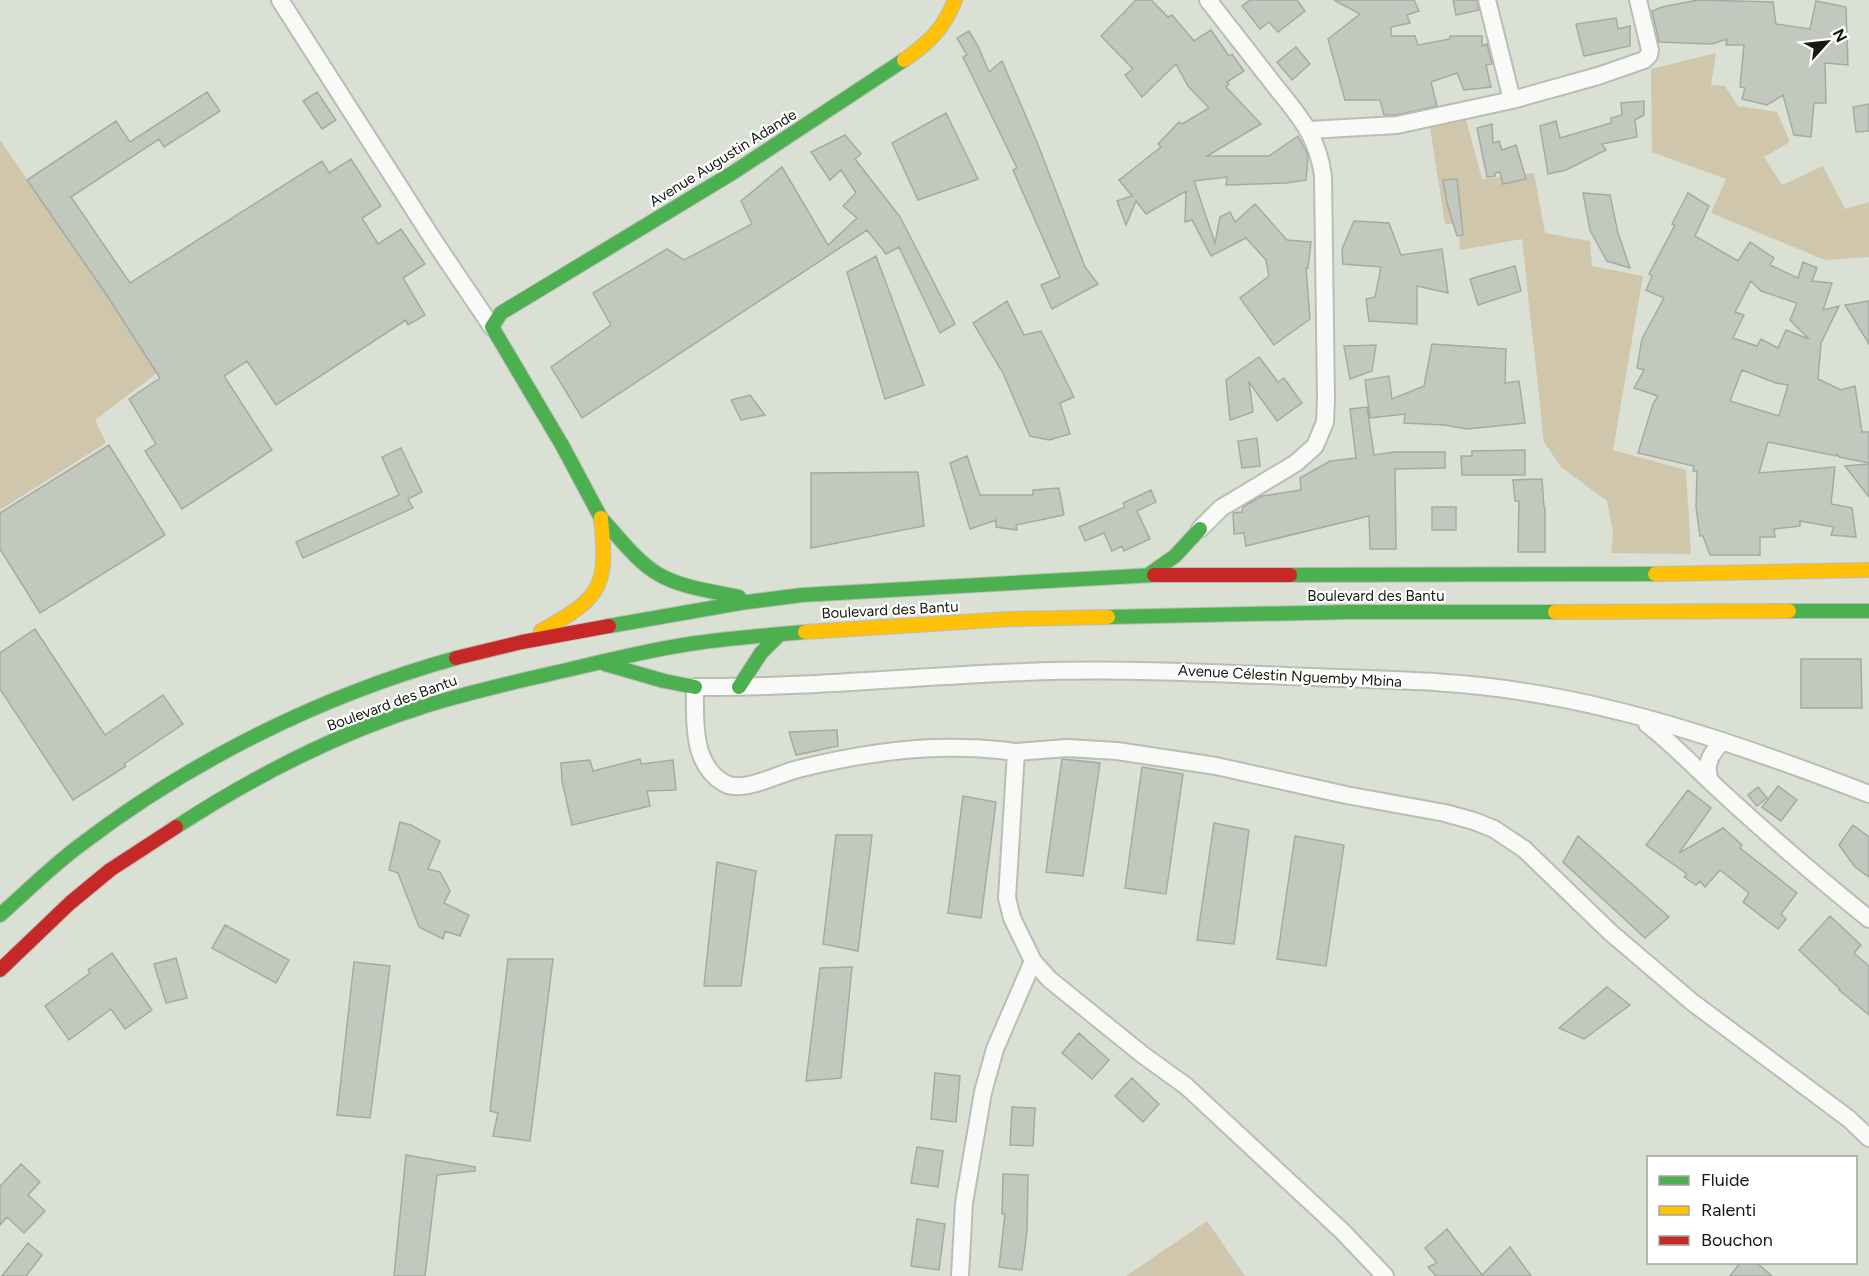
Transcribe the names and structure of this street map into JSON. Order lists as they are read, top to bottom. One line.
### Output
{"streets":{"main road":["Avenue Augustin Adande","Boulevard des Bantu"],"street":["Avenue Célestin Nguemby Mbina"]},"legend":["Fluide","Ralenti","Bouchon"],"north":"top right"}
